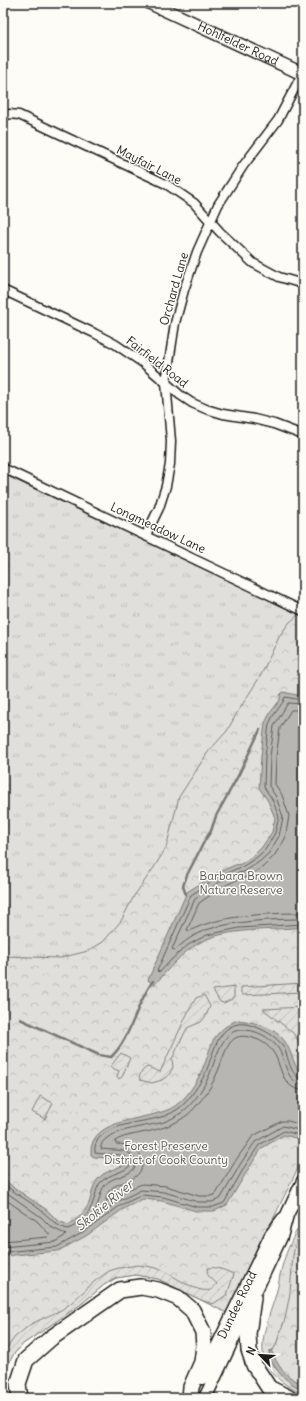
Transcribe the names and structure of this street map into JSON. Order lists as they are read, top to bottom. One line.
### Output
{"streets":{"main road":["Hohlfelder Road","Dundee Road"],"street":["Mayfair Lane","Orchard Lane","Fairfield Road","Longmeadow Lane"]},"crossings":[["Hohlfelder Road","Orchard Lane"],["Mayfair Lane","Orchard Lane"],["Orchard Lane","Fairfield Road"],["Orchard Lane","Longmeadow Lane"]],"water":["Skokie River"],"parks":["Barbara Brown Nature Reserve","Forest Preserve District of Cook County"],"north":"top left"}
